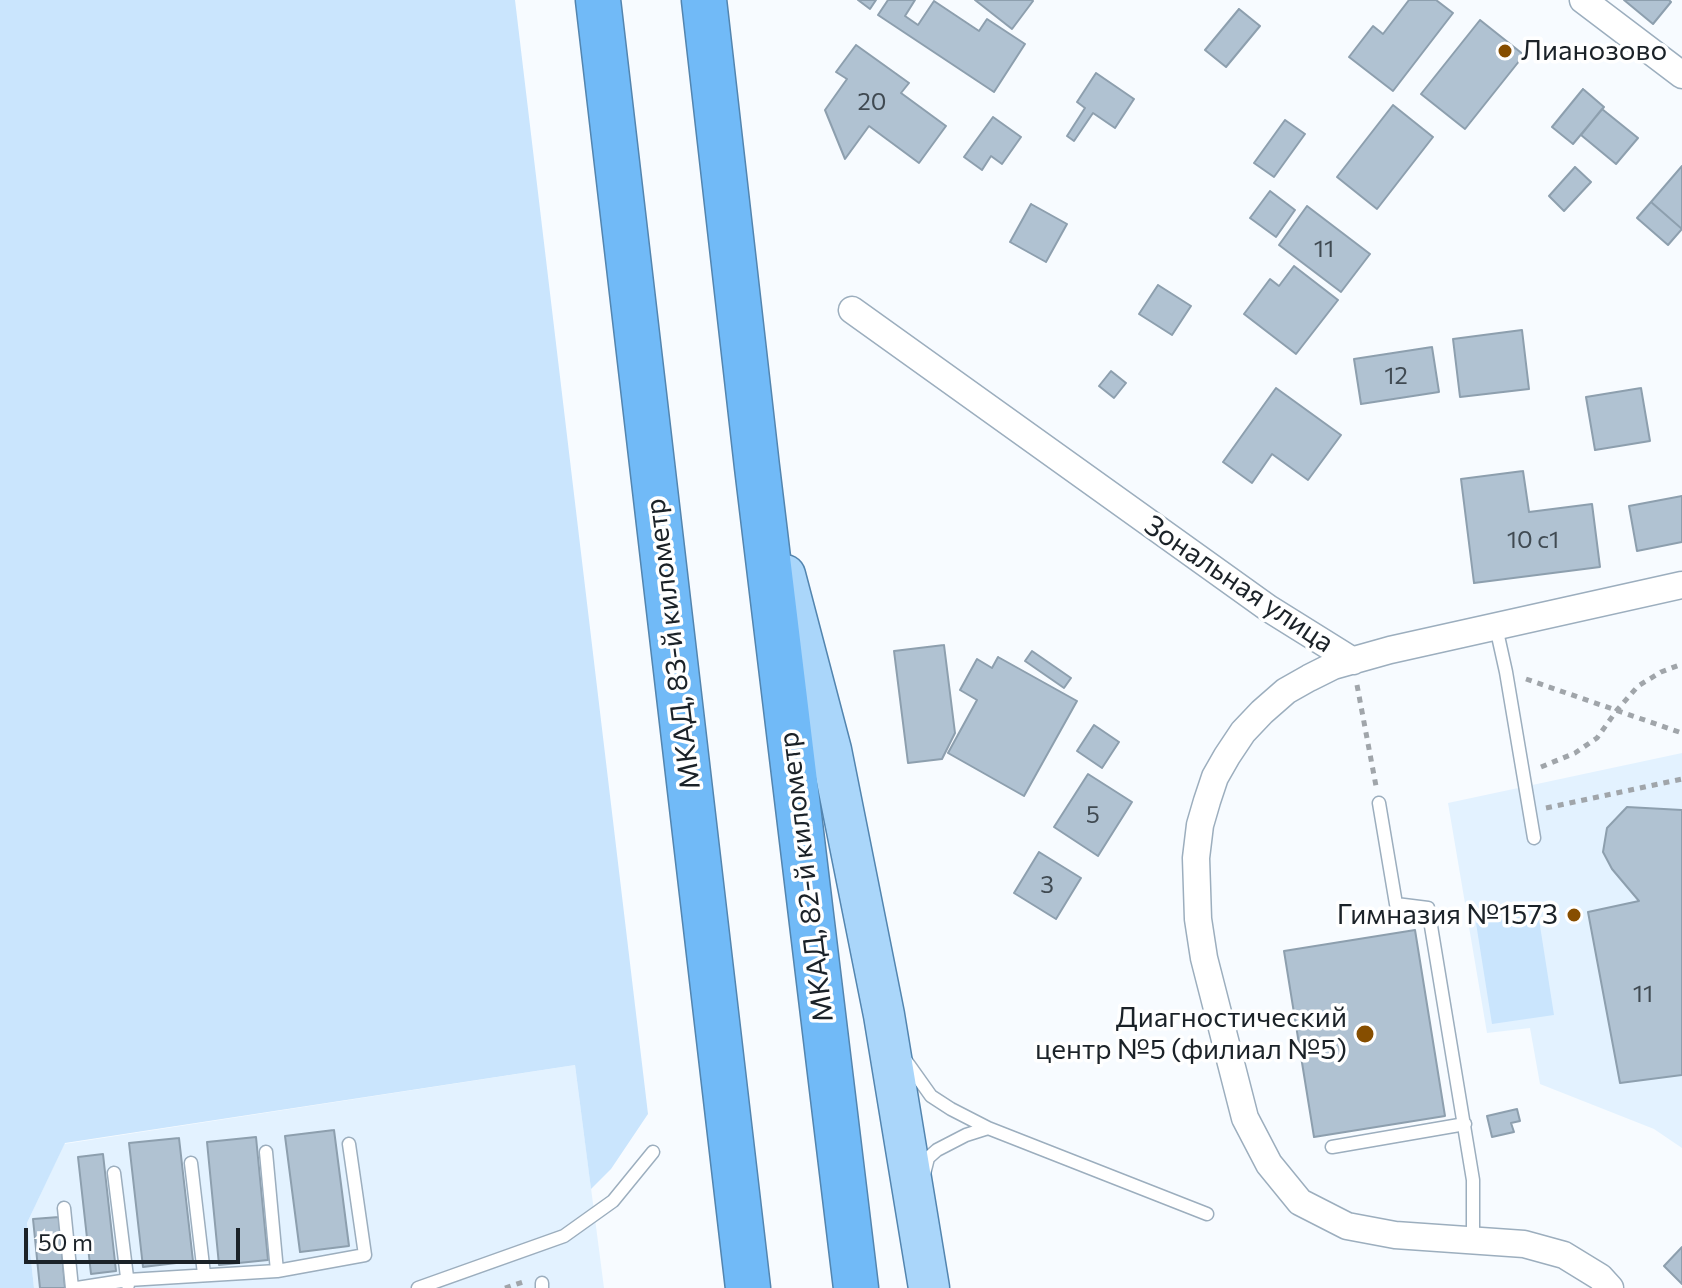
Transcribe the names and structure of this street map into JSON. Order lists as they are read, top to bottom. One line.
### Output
{"streets":{"highway":["МКАД, 83-й километр","МКАД, 82-й километр"],"street":["Зональная улица"]},"places":["Лианозово","Гимназия №1573","Диагностический центр №5 (филиал №5)"],"house_numbers":["20","11","12","10 с1","5","3","11"],"scale_bar":"50 m"}
